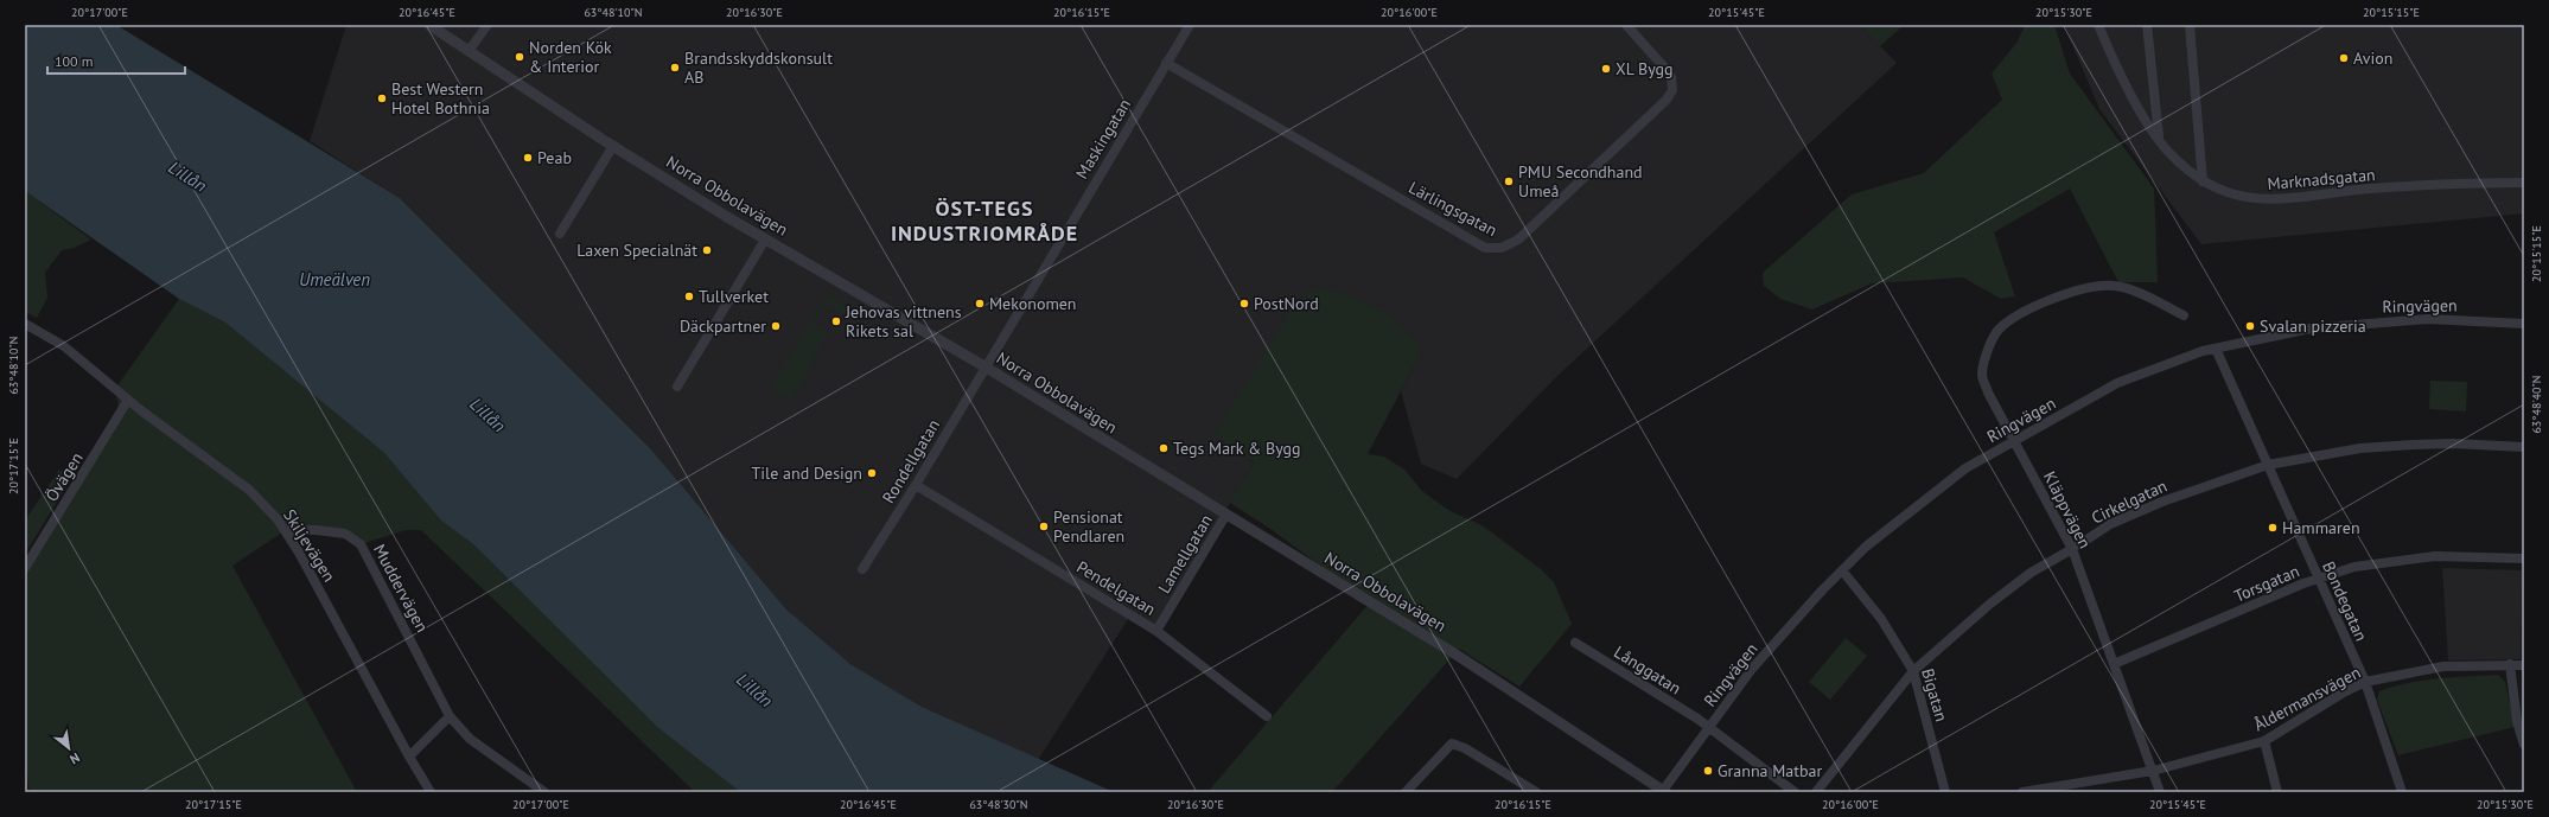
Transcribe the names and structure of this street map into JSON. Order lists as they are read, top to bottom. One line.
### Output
{"streets":{"street":["Maskingatan","Marknadsgatan","Norra Obbolavägen","Lärlingsgatan","Ringvägen","Rondellgatan","Övägen","Cirkelgatan","Kläppvägen","Skiljevägen","Lamellgatan","Torsgatan","Muddervägen","Pendelgatan","Bondegatan","Långgatan","Bigatan","Åldermansvägen"]},"crossings":[["Maskingatan","Norra Obbolavägen"],["Maskingatan","Lärlingsgatan"],["Maskingatan","Rondellgatan"],["Norra Obbolavägen","Ringvägen"],["Norra Obbolavägen","Rondellgatan"],["Norra Obbolavägen","Lamellgatan"],["Ringvägen","Kläppvägen"],["Ringvägen","Bondegatan"],["Ringvägen","Långgatan"],["Ringvägen","Bigatan"],["Rondellgatan","Pendelgatan"],["Övägen","Skiljevägen"],["Cirkelgatan","Kläppvägen"],["Cirkelgatan","Bondegatan"],["Cirkelgatan","Bigatan"],["Kläppvägen","Torsgatan"],["Kläppvägen","Åldermansvägen"],["Skiljevägen","Muddervägen"],["Lamellgatan","Pendelgatan"],["Torsgatan","Bondegatan"],["Bondegatan","Åldermansvägen"]],"districts":["ÖST-TEGS INDUSTRIOMRÅDE"],"water":["Lillån","Umeälven"],"places":["Norden Kök & Interior","Avion","Brandsskyddskonsult AB","XL Bygg","Best Western Hotel Bothnia","Peab","PMU Secondhand Umeå","Laxen Specialnät","Tullverket","Mekonomen","PostNord","Jehovas vittnens Rikets sal","Däckpartner","Svalan pizzeria","Tegs Mark & Bygg","Tile and Design","Pensionat Pendlaren","Hammaren","Granna Matbar"],"scale_bar":"100 m","north":"bottom right","coordinates":["20°17'00\"E","20°16'45\"E","63°48'10\"N","20°16'30\"E","20°16'15\"E","20°16'00\"E","20°15'45\"E","20°15'30\"E","20°15'15\"E","63°48'40\"N","20°17'15\"E","63°48'30\"N"]}
